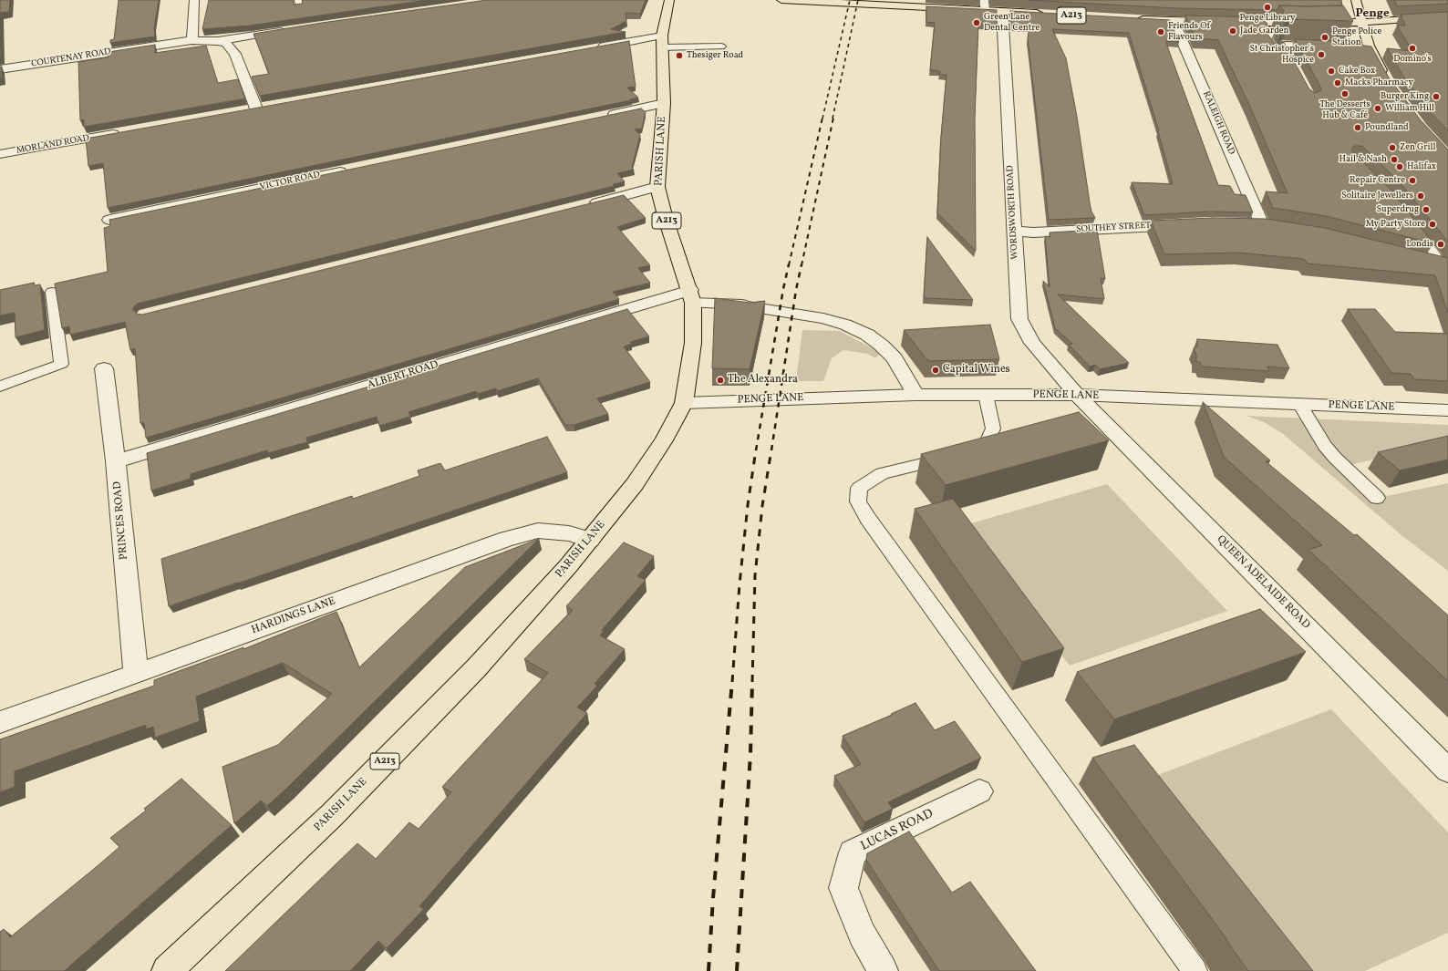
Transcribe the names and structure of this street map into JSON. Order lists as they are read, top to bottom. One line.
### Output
{"streets":{"main road":["A213","PARISH LANE"],"street":["COURTENAY ROAD","RALEIGH ROAD","MORLAND ROAD","VICTOR ROAD","WORDSWORTH ROAD","SOUTHEY STREET","ALBERT ROAD","PENGE LANE","PRINCES ROAD","QUEEN ADELAIDE ROAD","HARDINGS LANE","LUCAS ROAD"]},"crossings":[["A213","WORDSWORTH ROAD"],["PARISH LANE","ALBERT ROAD"],["PARISH LANE","PENGE LANE"],["PARISH LANE","HARDINGS LANE"],["WORDSWORTH ROAD","SOUTHEY STREET"],["WORDSWORTH ROAD","PENGE LANE"],["WORDSWORTH ROAD","QUEEN ADELAIDE ROAD"],["ALBERT ROAD","PENGE LANE"],["ALBERT ROAD","PRINCES ROAD"],["PENGE LANE","QUEEN ADELAIDE ROAD"],["PRINCES ROAD","HARDINGS LANE"]],"districts":["Penge"],"places":["Penge Library","Green Lane Dental Centre","Jade Garden","Friends Of Flavours","Penge Police Station","Domino's","St Christopher's Hospice","Thesiger Road","Cake Box","Macks Pharmacy","The Desserts Hub & Café","Burger King","William Hill","Poundland","Zen Grill","Hail & Nash","Halifax","Repair Centre","Solitaire Jewellers","Superdrug","My Party Store","Londis","Capital Wines","The Alexandra"]}
